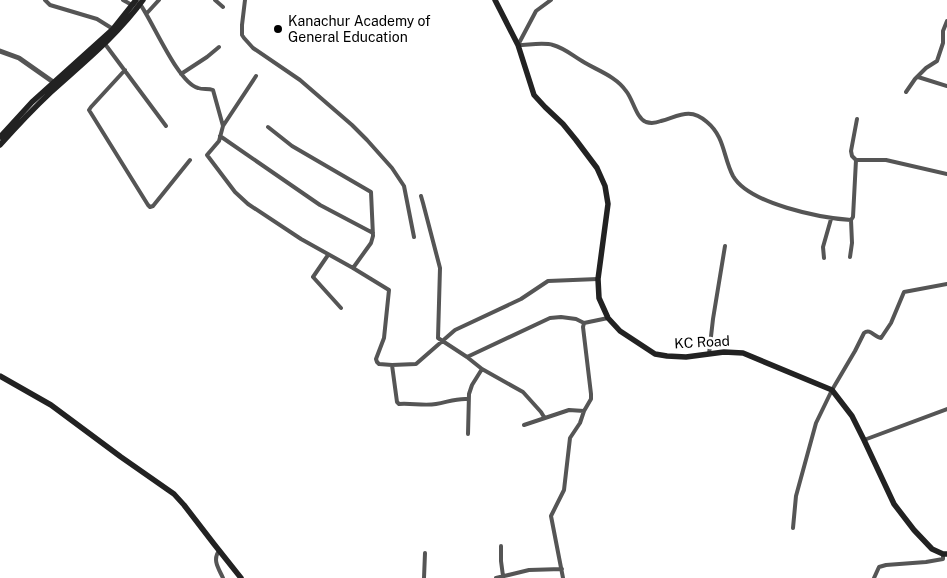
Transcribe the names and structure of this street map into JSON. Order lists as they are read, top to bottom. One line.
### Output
{"streets":{"main road":["KC Road"]},"places":["Kanachur Academy of General Education"]}
